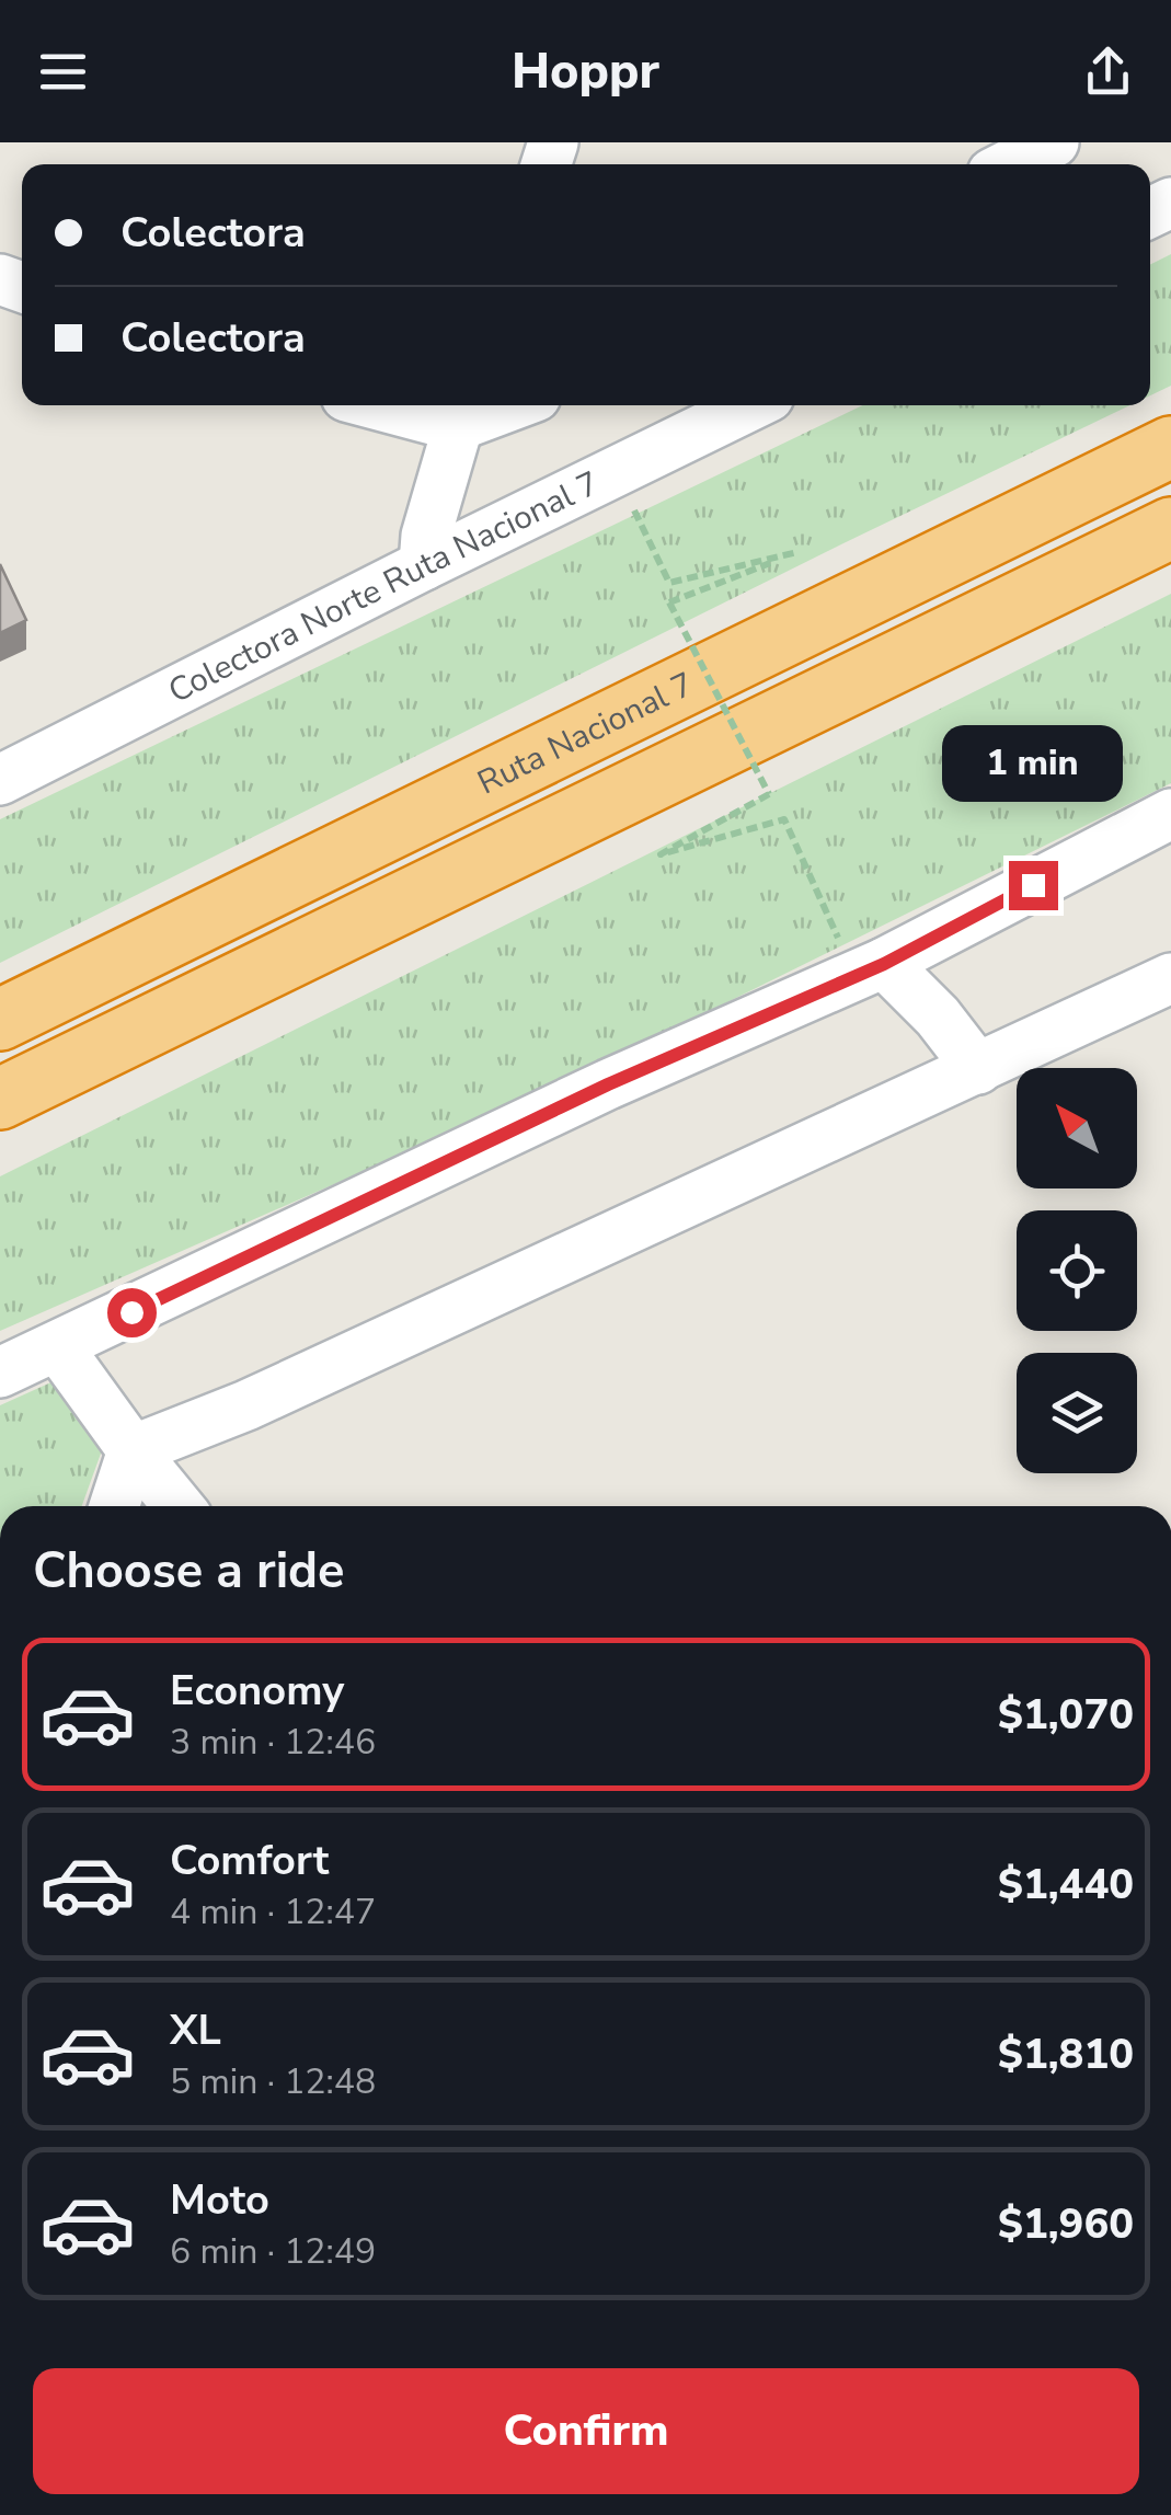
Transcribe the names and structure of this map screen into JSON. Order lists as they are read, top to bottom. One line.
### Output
{"streets":{"highway":["Ruta Nacional 7"],"street":["Colectora Norte Ruta Nacional 7"]},"north":"top left","page":{"header":"Hoppr","banner":["Colectora","Colectora"],"bubble":"1 min","heading":"Choose a ride","list":[{"name":"Economy","note":"3 min · 12:46","value":"$1,070"},{"name":"Comfort","note":"4 min · 12:47","value":"$1,440"},{"name":"XL","note":"5 min · 12:48","value":"$1,810"},{"name":"Moto","note":"6 min · 12:49","value":"$1,960"}],"buttons":"Confirm"}}
